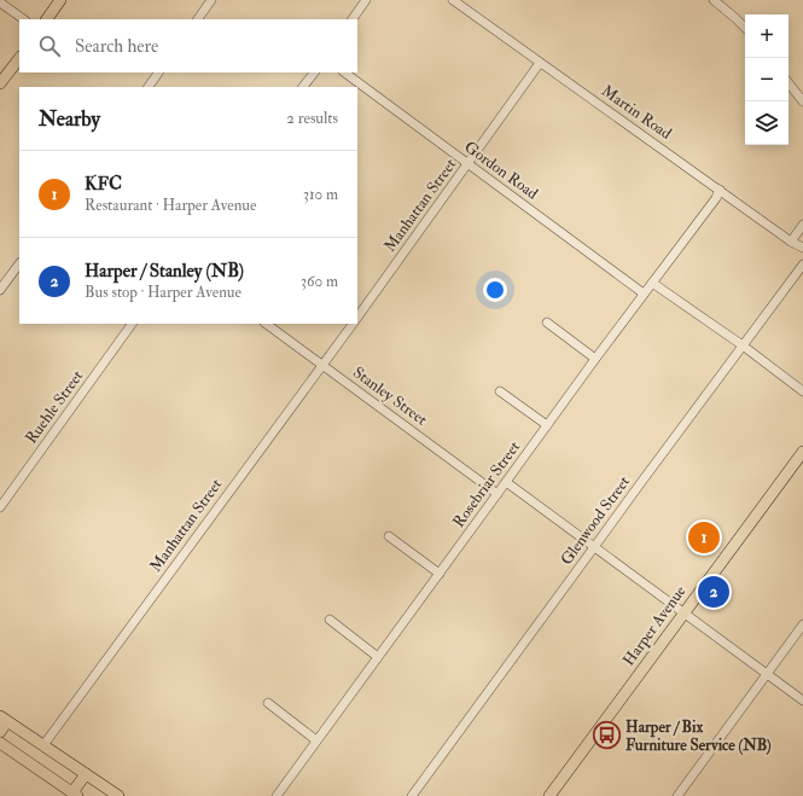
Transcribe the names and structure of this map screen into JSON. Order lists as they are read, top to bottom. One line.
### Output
{"streets":{"main road":["Harper Avenue"],"street":["Martin Road","Gordon Road","Manhattan Street","Stanley Street","Ruehle Street","Rosebriar Street","Glenwood Street"]},"crossings":[["Martin Road","Manhattan Street"],["Martin Road","Rosebriar Street"],["Gordon Road","Manhattan Street"],["Gordon Road","Rosebriar Street"],["Manhattan Street","Stanley Street"],["Stanley Street","Rosebriar Street"]],"places":{"bus stop":["Harper / Bix Furniture Service (NB)"]},"page":{"map_buttons":["+","−"],"search":"Search here","heading":["Nearby","2 results"],"list":[{"mark":"1","name":"KFC","note":"Restaurant · Harper Avenue","value":"310 m"},{"mark":"2","name":"Harper / Stanley (NB)","note":"Bus stop · Harper Avenue","value":"360 m"}],"pins":["1","2"]}}
